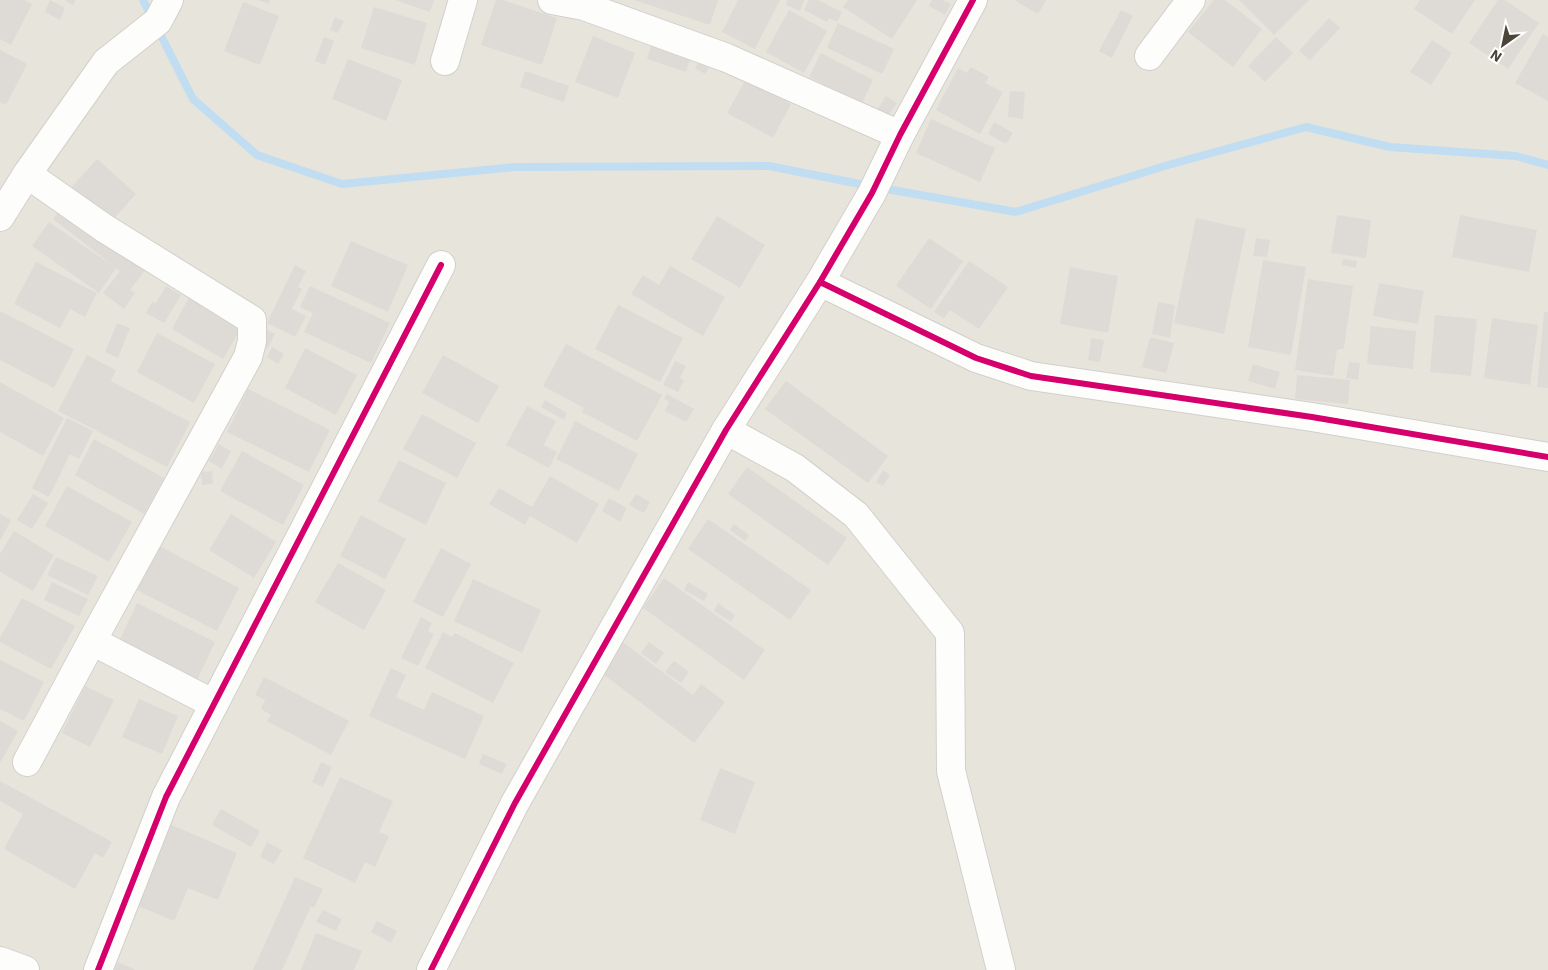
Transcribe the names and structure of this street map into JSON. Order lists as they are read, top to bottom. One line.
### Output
{"north":"bottom left"}
